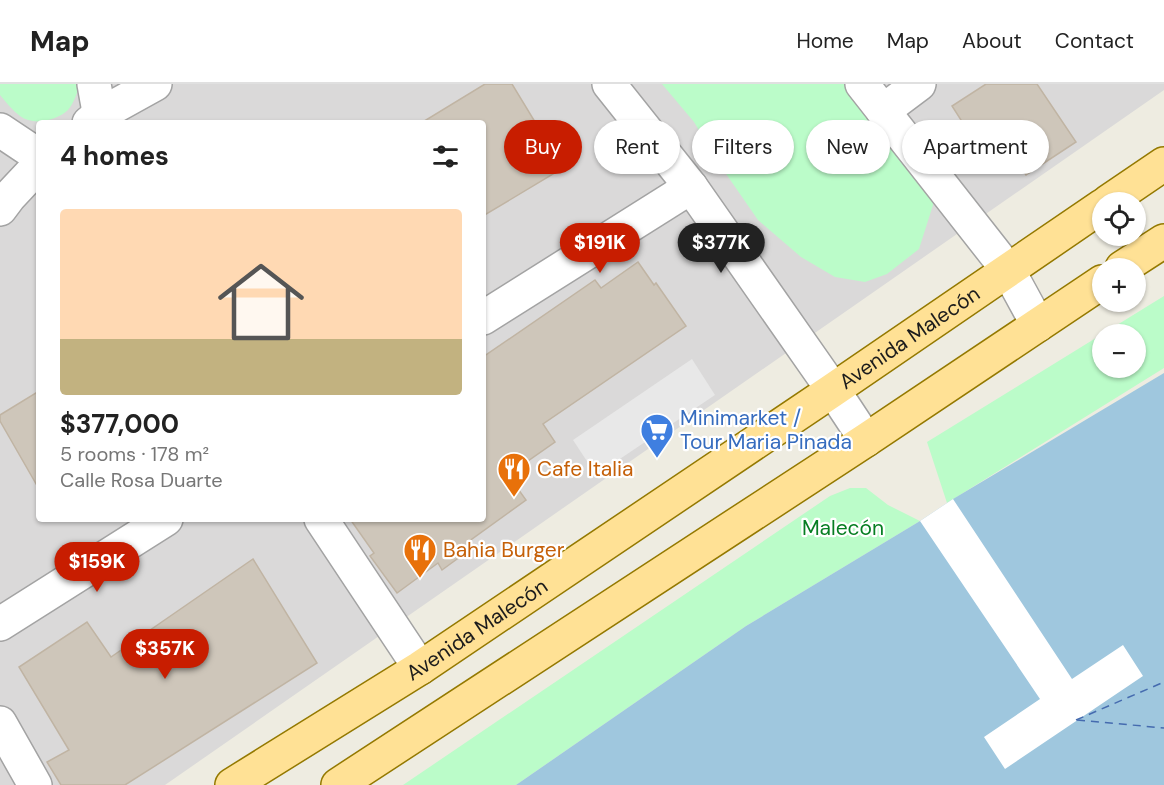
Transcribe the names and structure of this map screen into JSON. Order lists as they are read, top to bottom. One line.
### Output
{"streets":{"main road":["Avenida Malecón"]},"parks":["Malecón"],"places":{"supermarket":["Minimarket / Tour Maria Pinada"],"restaurant":["Cafe Italia","Bahia Burger"]},"page":{"header":"Map","nav":["Home","Map","About","Contact"],"chip":["Buy","Rent","Filters","New","Apartment"],"heading":"4 homes","map_buttons":["+","−"],"list":[{"name":"$377,000","note":"5 rooms · 178 m² · Calle Rosa Duarte"}],"price":["$191K","$377K","$159K","$357K"]}}
